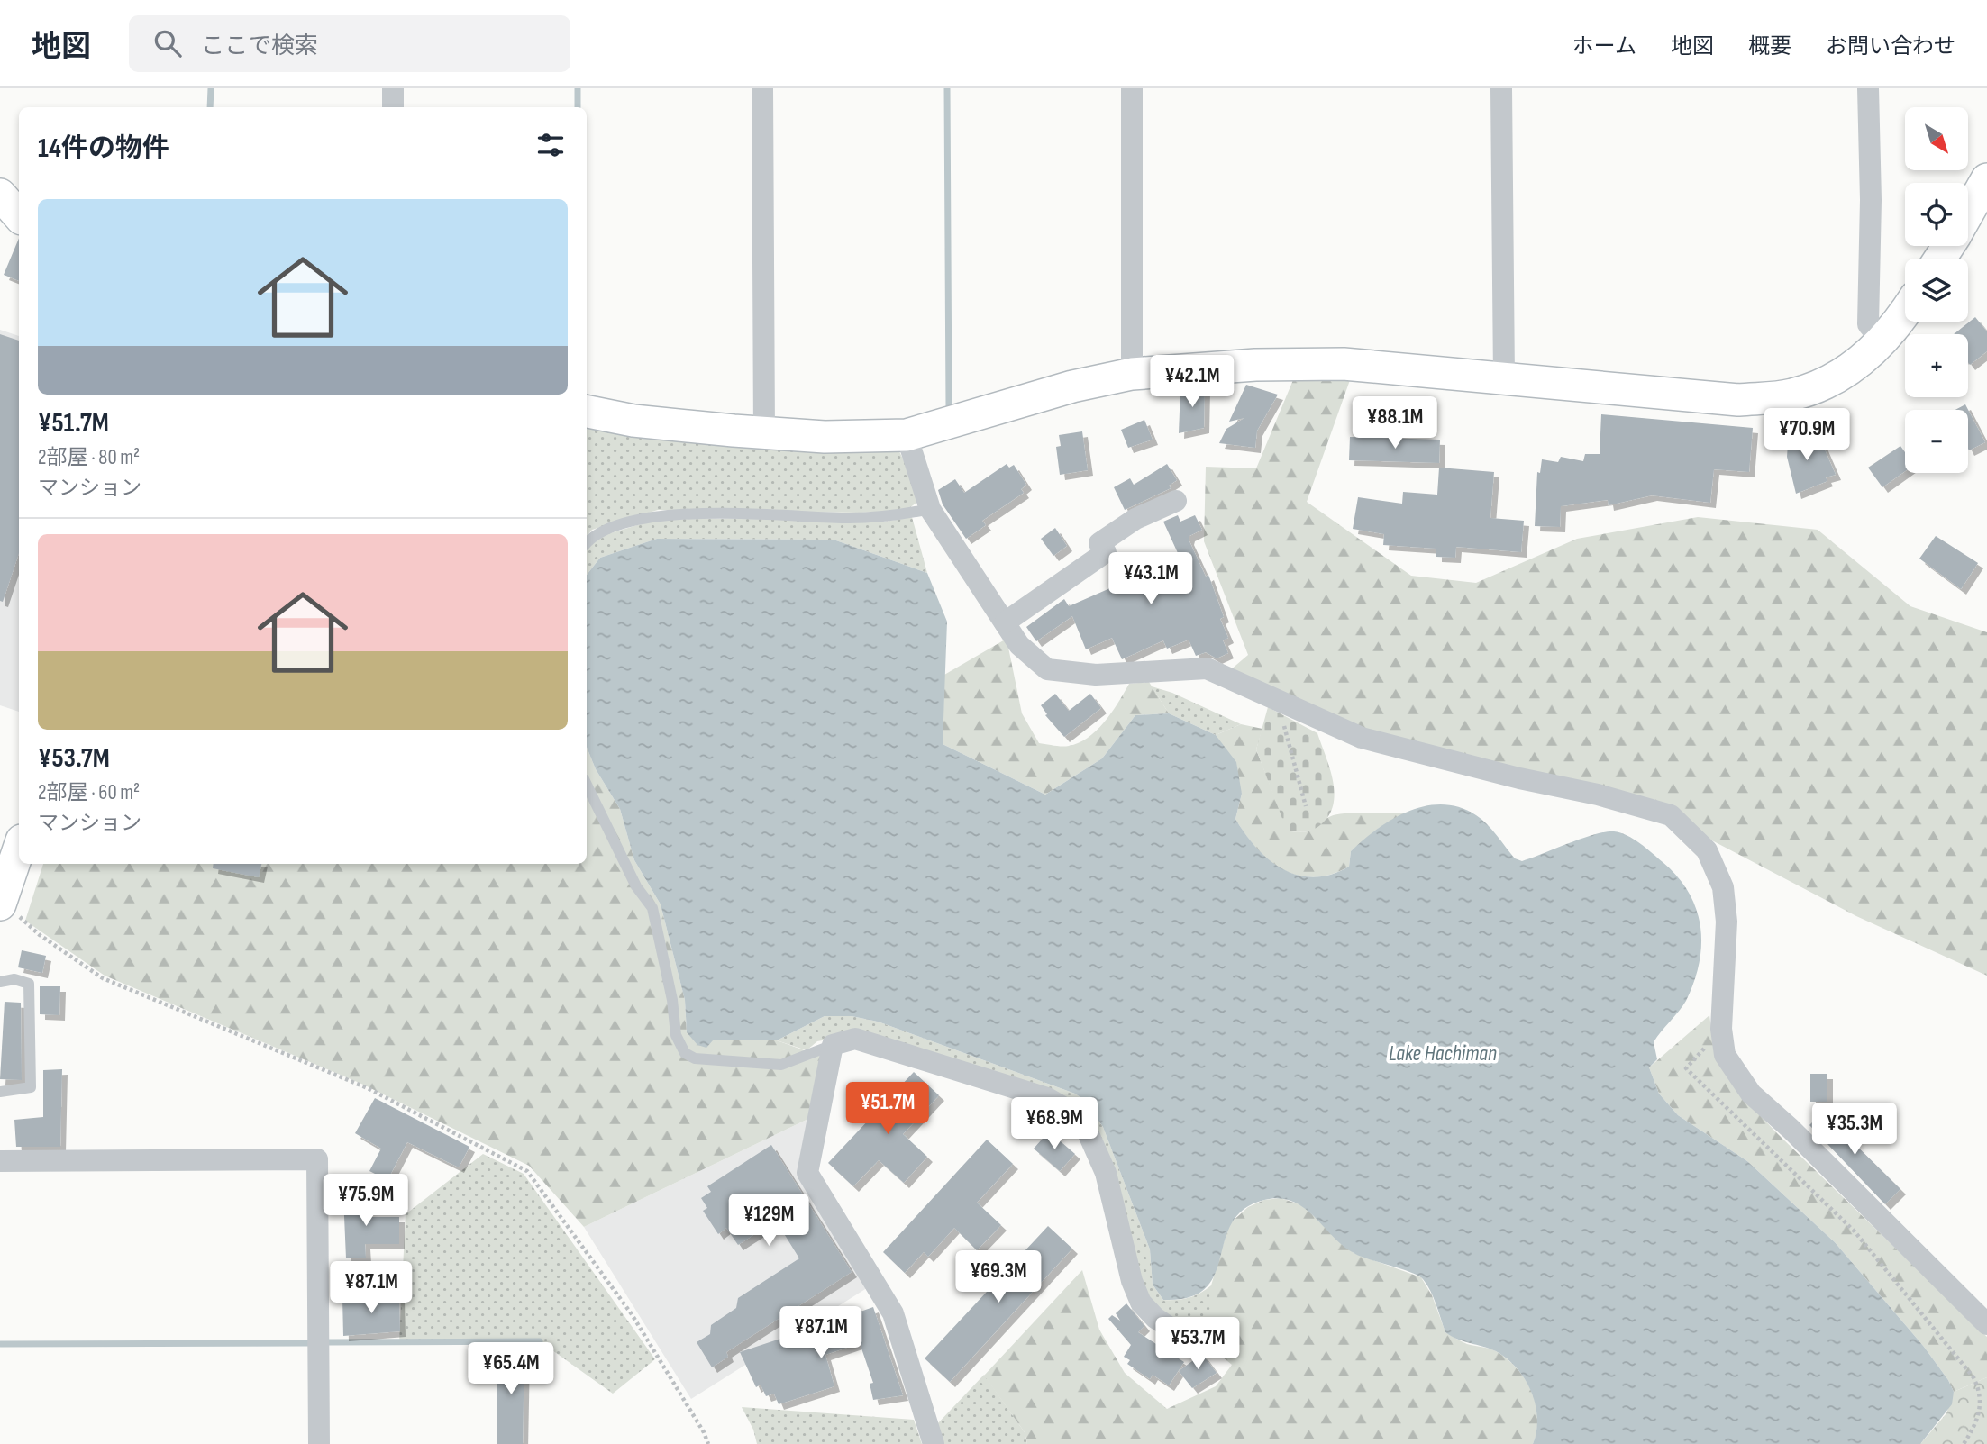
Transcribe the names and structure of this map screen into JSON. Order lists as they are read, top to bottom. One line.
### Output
{"water":["Lake Hachiman"],"north":"bottom right","page":{"header":"地図","search":"ここで検索","nav":["ホーム","地図","概要","お問い合わせ"],"map_buttons":["+","−"],"heading":"14件の物件","list":[{"name":"¥51.7M","note":"2部屋 · 80 m² · マンション"},{"name":"¥53.7M","note":"2部屋 · 60 m² · マンション"}],"price":["¥42.1M","¥88.1M","¥70.9M","¥43.1M","¥51.7M","¥68.9M","¥35.3M","¥75.9M","¥129M","¥69.3M","¥87.1M","¥87.1M","¥53.7M","¥65.4M"]}}
